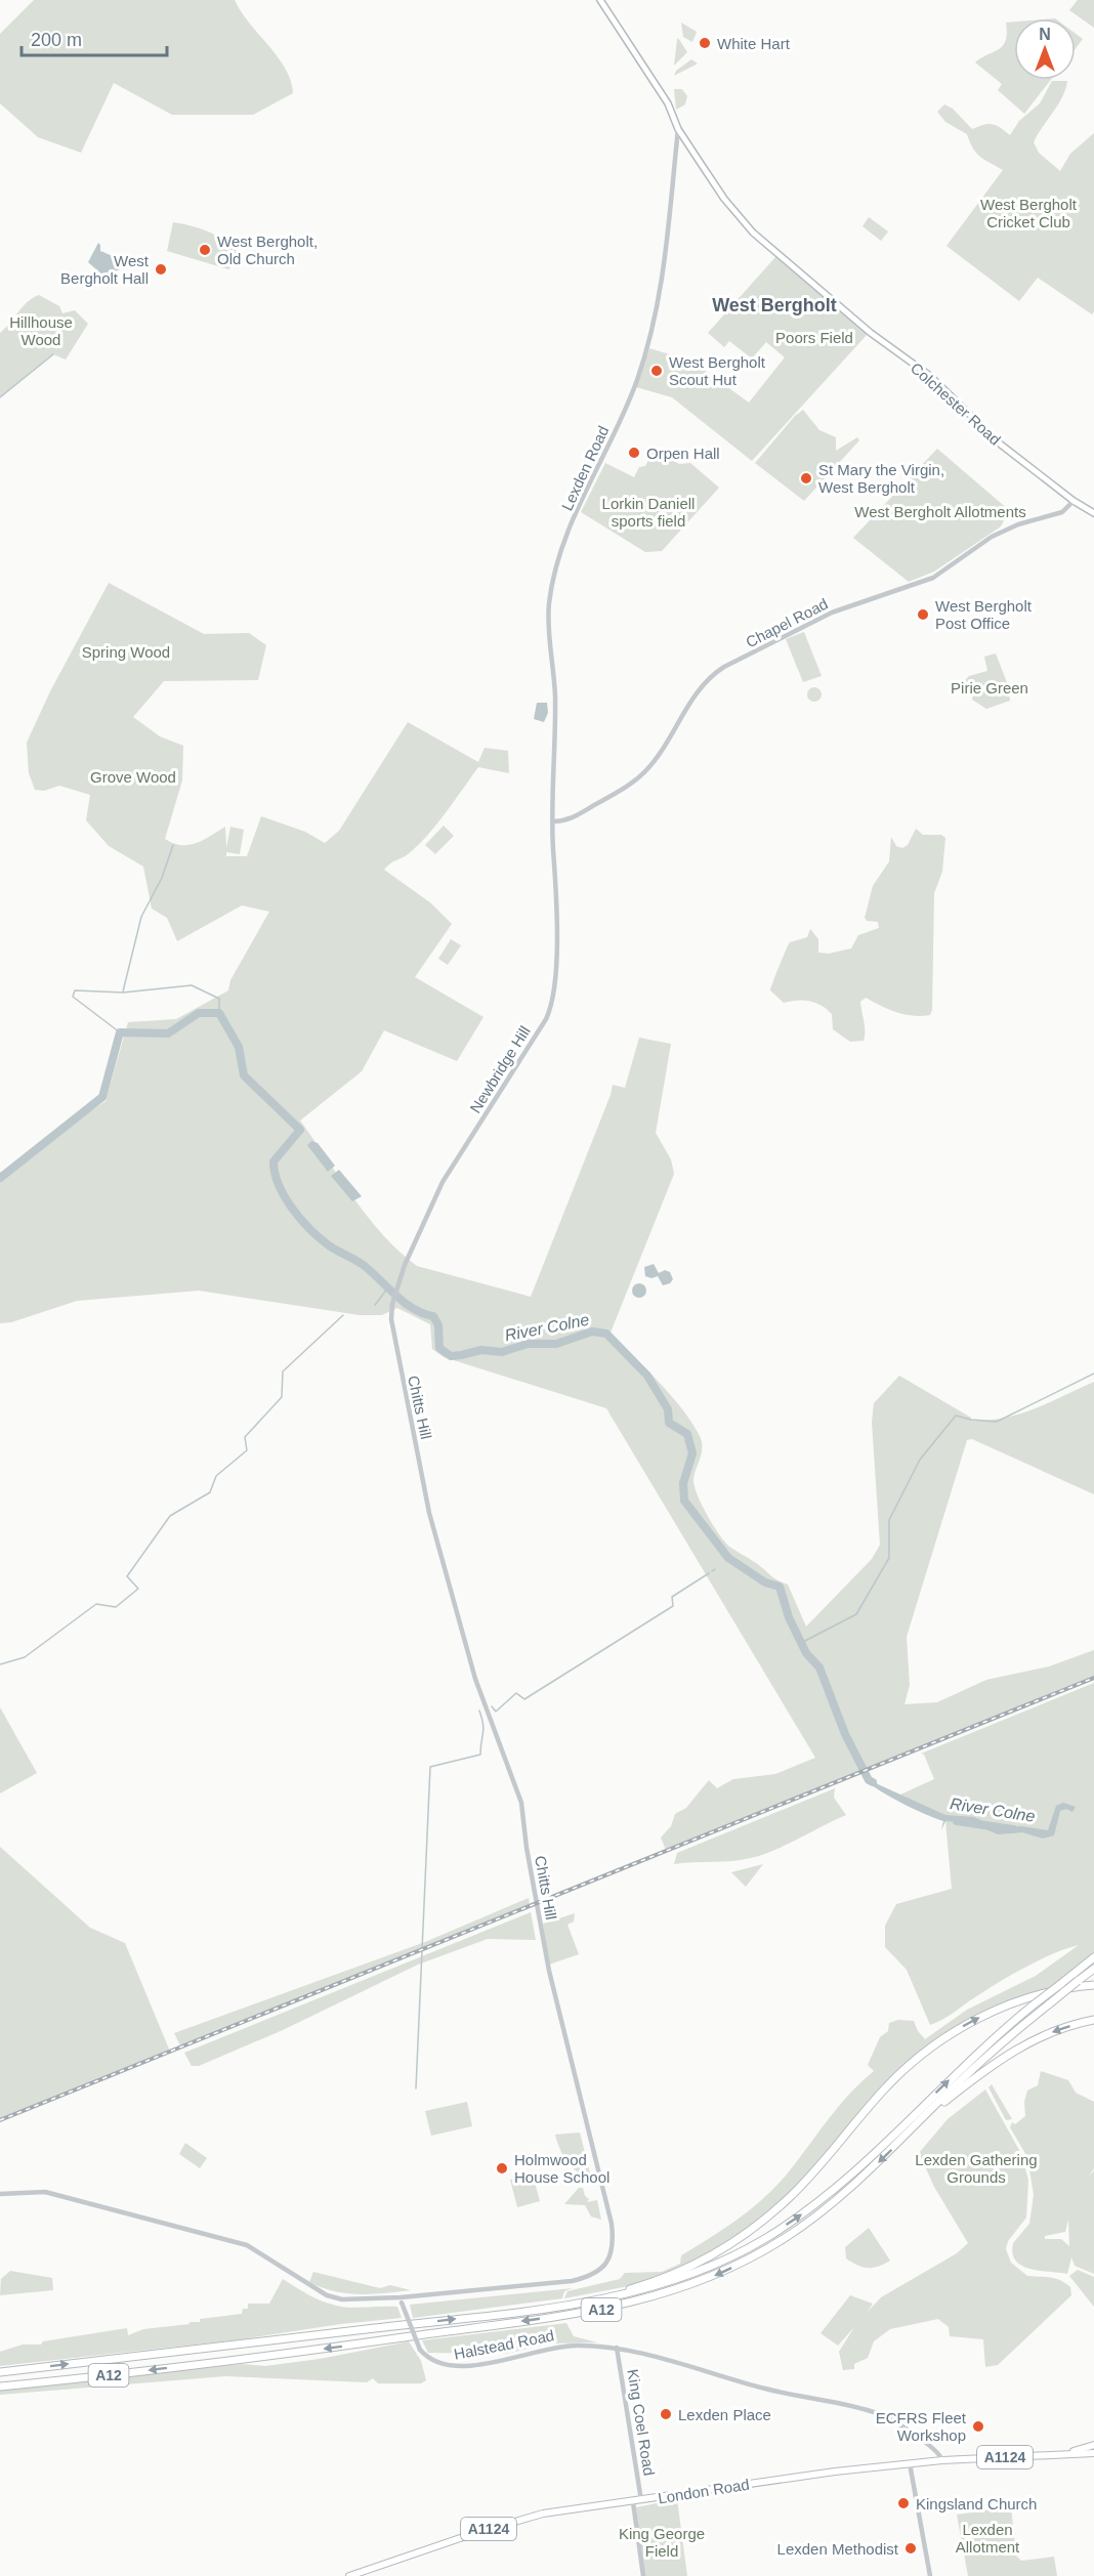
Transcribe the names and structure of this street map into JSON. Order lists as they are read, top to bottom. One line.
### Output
{"streets":{"highway":["A12"],"main road":["Colchester Road","A1124","London Road"],"street":["Lexden Road","Chapel Road","Newbridge Hill","Chitts Hill","Halstead Road","King Coel Road"]},"crossings":[["Colchester Road","Lexden Road"],["Colchester Road","Chapel Road"],["Lexden Road","Chapel Road"],["Lexden Road","Newbridge Hill"],["Chapel Road","Newbridge Hill"],["Newbridge Hill","Chitts Hill"],["Chitts Hill","Halstead Road"],["Halstead Road","King Coel Road"],["Halstead Road","London Road"],["King Coel Road","London Road"]],"districts":["West Bergholt"],"water":["River Colne"],"parks":["West Bergholt Cricket Club","Hillhouse Wood","Poors Field","Lorkin Daniell sports field","West Bergholt Allotments","Spring Wood","Pirie Green","Grove Wood","Lexden Gathering Grounds","Lexden Allotment","King George Field"],"places":["White Hart","West Bergholt, Old Church","West Bergholt Hall","West Bergholt Scout Hut","Orpen Hall","St Mary the Virgin, West Bergholt","West Bergholt Post Office","Holmwood House School","Lexden Place","ECFRS Fleet Workshop","Kingsland Church","Lexden Methodist"],"scale_bar":"200 m","north":"top"}
